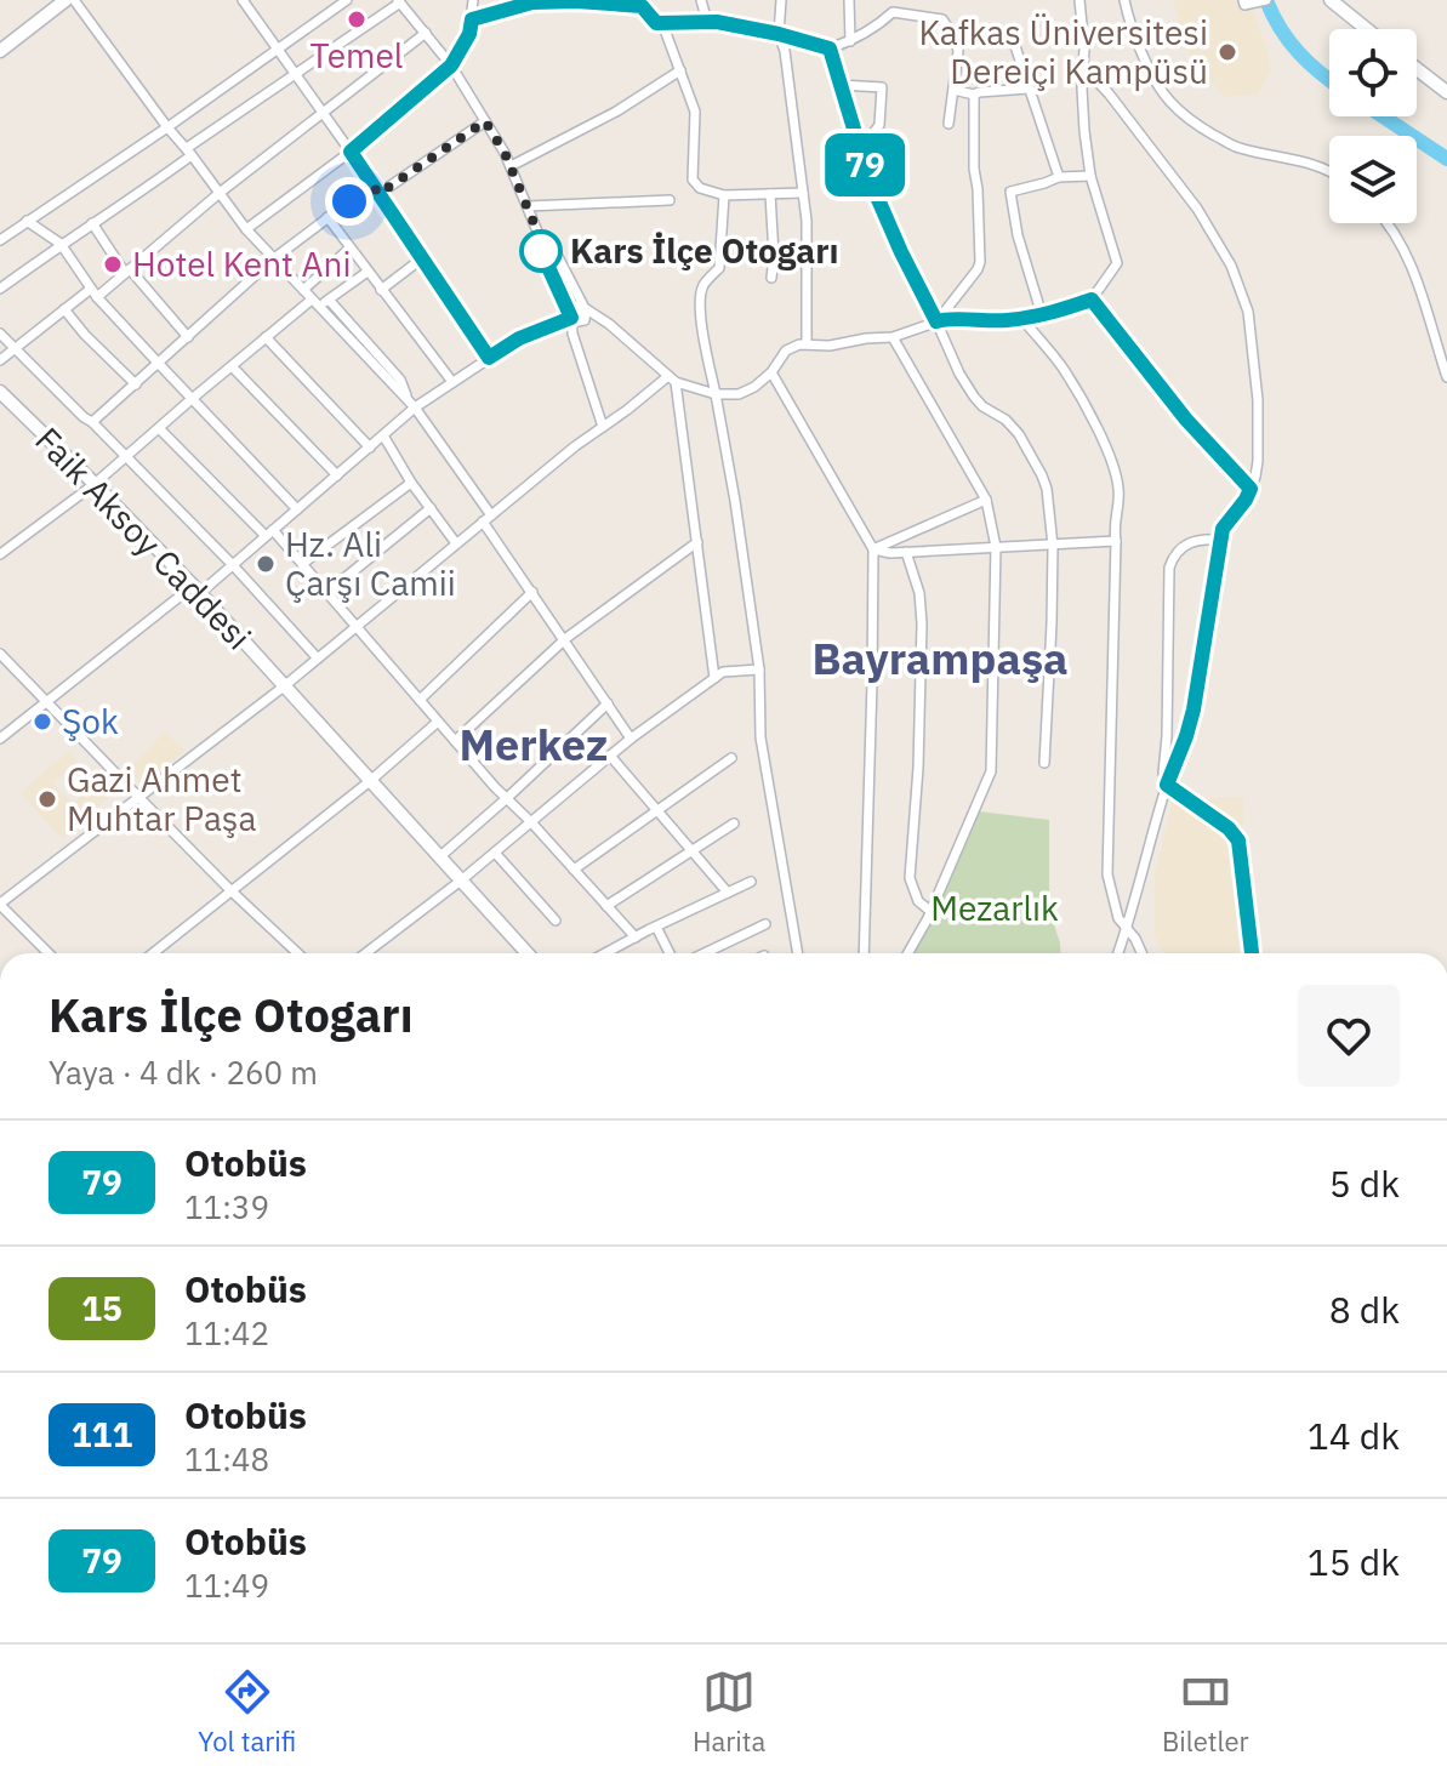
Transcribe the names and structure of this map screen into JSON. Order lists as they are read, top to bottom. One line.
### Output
{"streets":{"main road":["Faik Aksoy Caddesi"]},"districts":["Bayrampaşa","Merkez"],"parks":["Mezarlık"],"places":["Temel","Kafkas Üniversitesi Dereiçi Kampüsü","Kars İlçe Otogarı","Hotel Kent Ani","Hz. Ali Çarşı Camii","Şok","Gazi Ahmet Muhtar Paşa"],"lines":["bus line 79"],"page":{"on_map":"79","heading":["Kars İlçe Otogarı","Yaya · 4 dk · 260 m"],"list":[{"mark":"79","name":"Otobüs","note":"11:39","value":"5 dk"},{"mark":"15","name":"Otobüs","note":"11:42","value":"8 dk"},{"mark":"111","name":"Otobüs","note":"11:48","value":"14 dk"},{"mark":"79","name":"Otobüs","note":"11:49","value":"15 dk"}],"tabs":["Yol tarifi","Harita","Biletler"]}}
